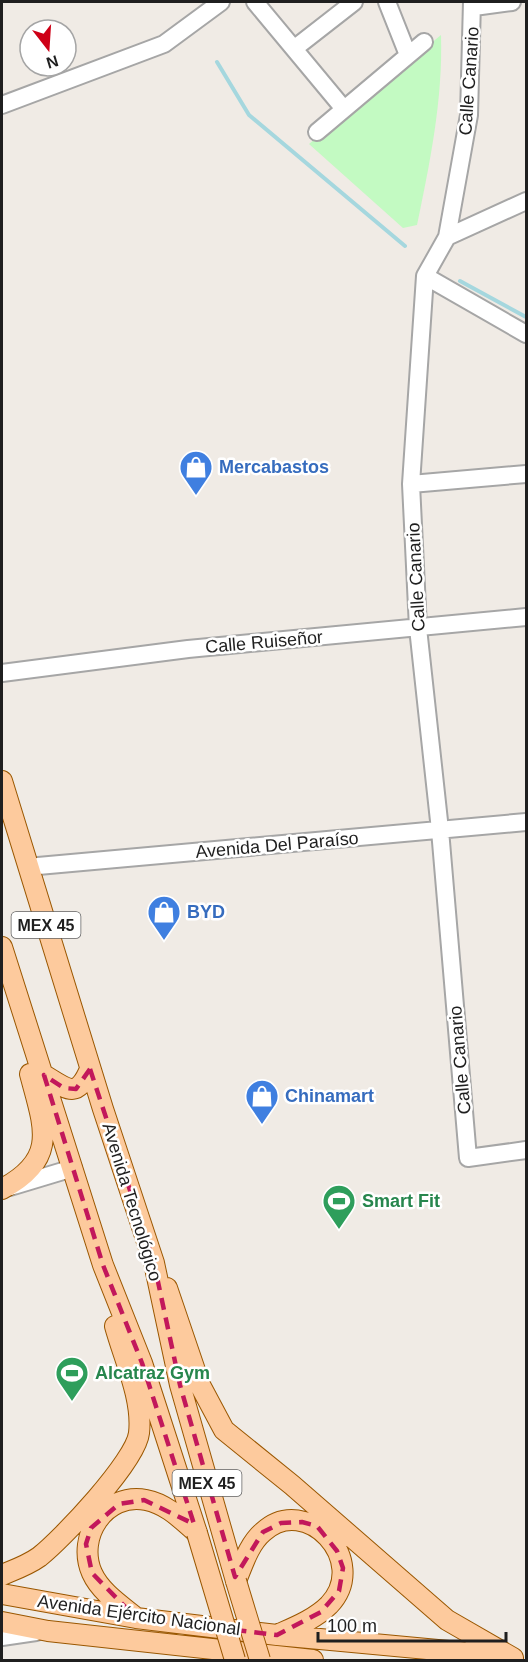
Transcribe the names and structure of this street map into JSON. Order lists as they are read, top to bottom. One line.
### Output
{"streets":{"main road":["MEX 45","Avenida Tecnológico","Avenida Ejército Nacional"],"street":["Calle Canario","Calle Ruiseñor","Avenida Del Paraíso"]},"crossings":[["Calle Canario","Calle Ruiseñor"],["Calle Canario","Avenida Del Paraíso"],["Avenida Del Paraíso","Avenida Tecnológico"]],"places":{"shop":["Mercabastos","BYD","Chinamart"],"sports":["Smart Fit","Alcatraz Gym"]},"scale_bar":"100 m","north":"bottom"}
